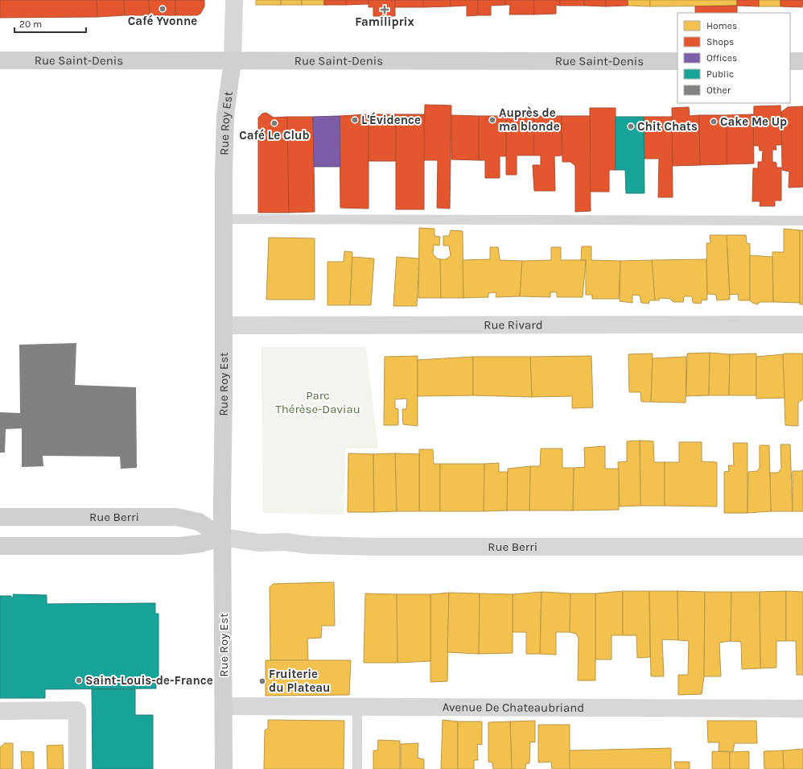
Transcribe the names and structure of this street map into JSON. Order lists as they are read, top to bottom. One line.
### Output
{"streets":{"street":["Rue Saint-Denis","Rue Roy Est","Rue Rivard","Rue Berri","Avenue De Chateaubriand"]},"crossings":[["Rue Saint-Denis","Rue Roy Est"],["Rue Roy Est","Rue Rivard"],["Rue Roy Est","Rue Berri"],["Rue Roy Est","Avenue De Chateaubriand"]],"parks":["Parc Thérèse-Daviau"],"places":{"other":["Café Yvonne","L'Évidence","Auprès de ma blonde","Cake Me Up","Café Le Club","Chit Chats","Saint-Louis-de-France","Fruiterie du Plateau"],"health":["Familiprix"]},"legend":["Homes","Shops","Offices","Public","Other"],"scale_bar":"20 m"}
